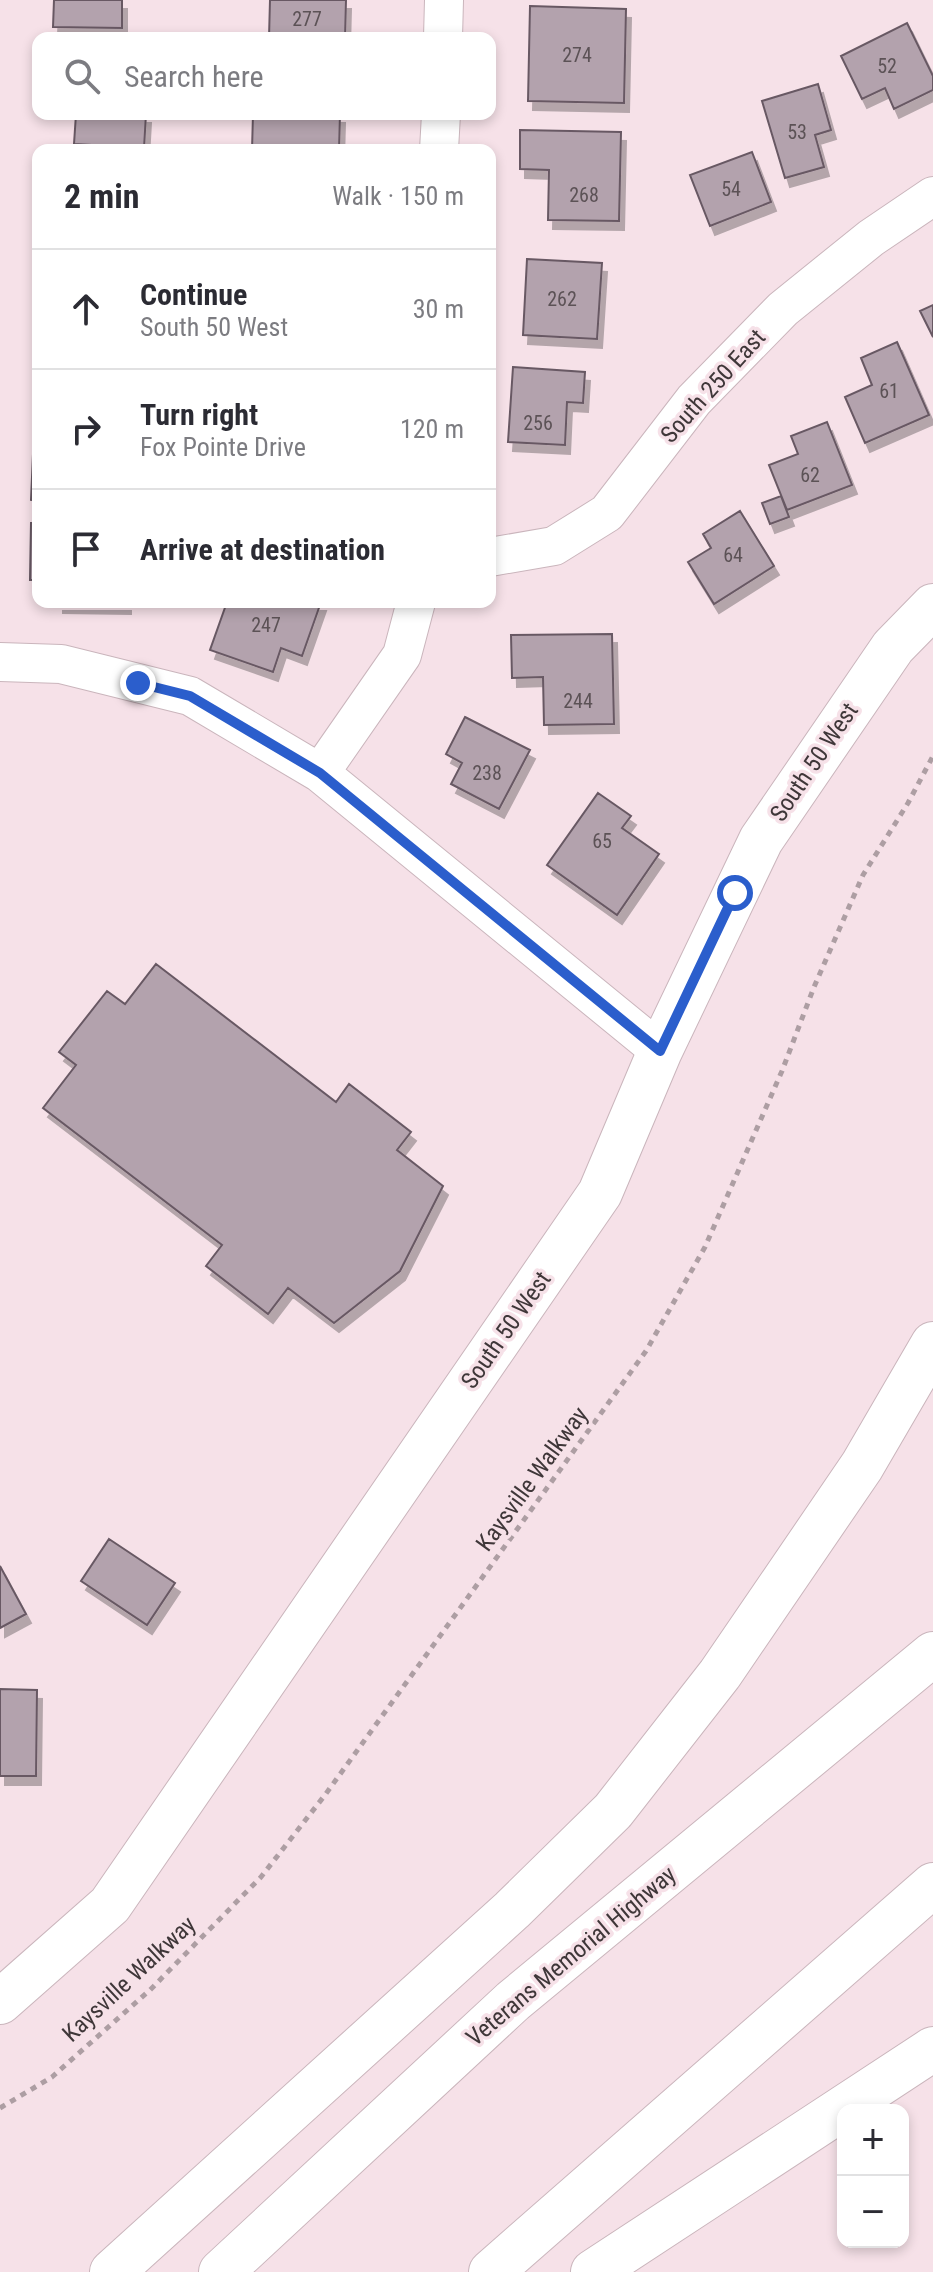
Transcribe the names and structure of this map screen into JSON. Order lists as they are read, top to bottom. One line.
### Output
{"streets":{"main road":["South 50 West","Veterans Memorial Highway"],"street":["South 250 East"],"path":["Kaysville Walkway"]},"house_numbers":["277","274","52","53","54","268","262","61","256","62","64","247","244","238","65"],"page":{"search":"Search here","heading":["2 min","Walk · 150 m"],"list":[["Continue","South 50 West","30 m"],["Turn right","Fox Pointe Drive","120 m"],"Arrive at destination"],"map_buttons":["+","−"]}}
